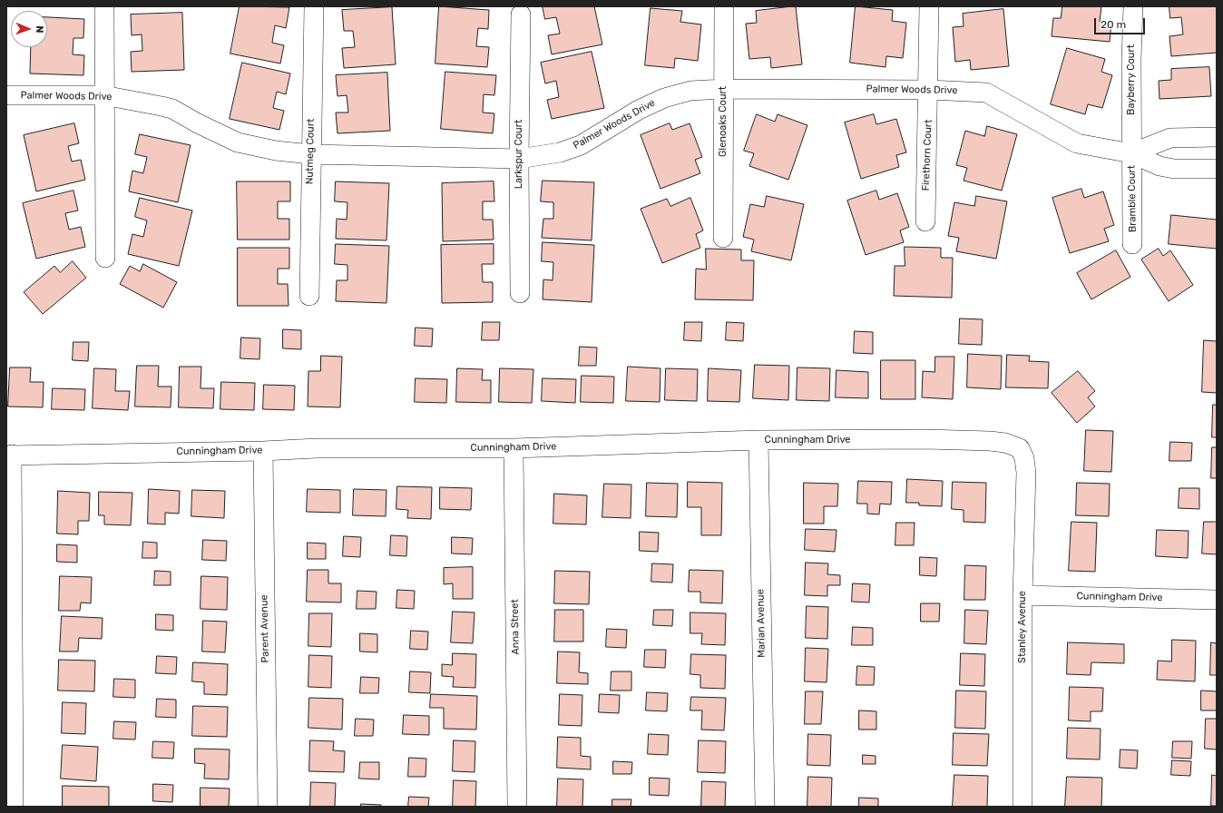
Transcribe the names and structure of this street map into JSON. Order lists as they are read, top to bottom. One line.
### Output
{"streets":{"street":["Bayberry Court","Palmer Woods Drive","Glenoaks Court","Nutmeg Court","Larkspur Court","Firethorn Court","Bramble Court","Cunningham Drive","Marian Avenue","Anna Street","Stanley Avenue","Parent Avenue"]},"crossings":[["Bayberry Court","Palmer Woods Drive"],["Bayberry Court","Bramble Court"],["Palmer Woods Drive","Glenoaks Court"],["Palmer Woods Drive","Nutmeg Court"],["Palmer Woods Drive","Larkspur Court"],["Palmer Woods Drive","Firethorn Court"],["Palmer Woods Drive","Bramble Court"],["Cunningham Drive","Marian Avenue"],["Cunningham Drive","Anna Street"],["Cunningham Drive","Stanley Avenue"],["Cunningham Drive","Parent Avenue"]],"scale_bar":"20 m","north":"right"}
